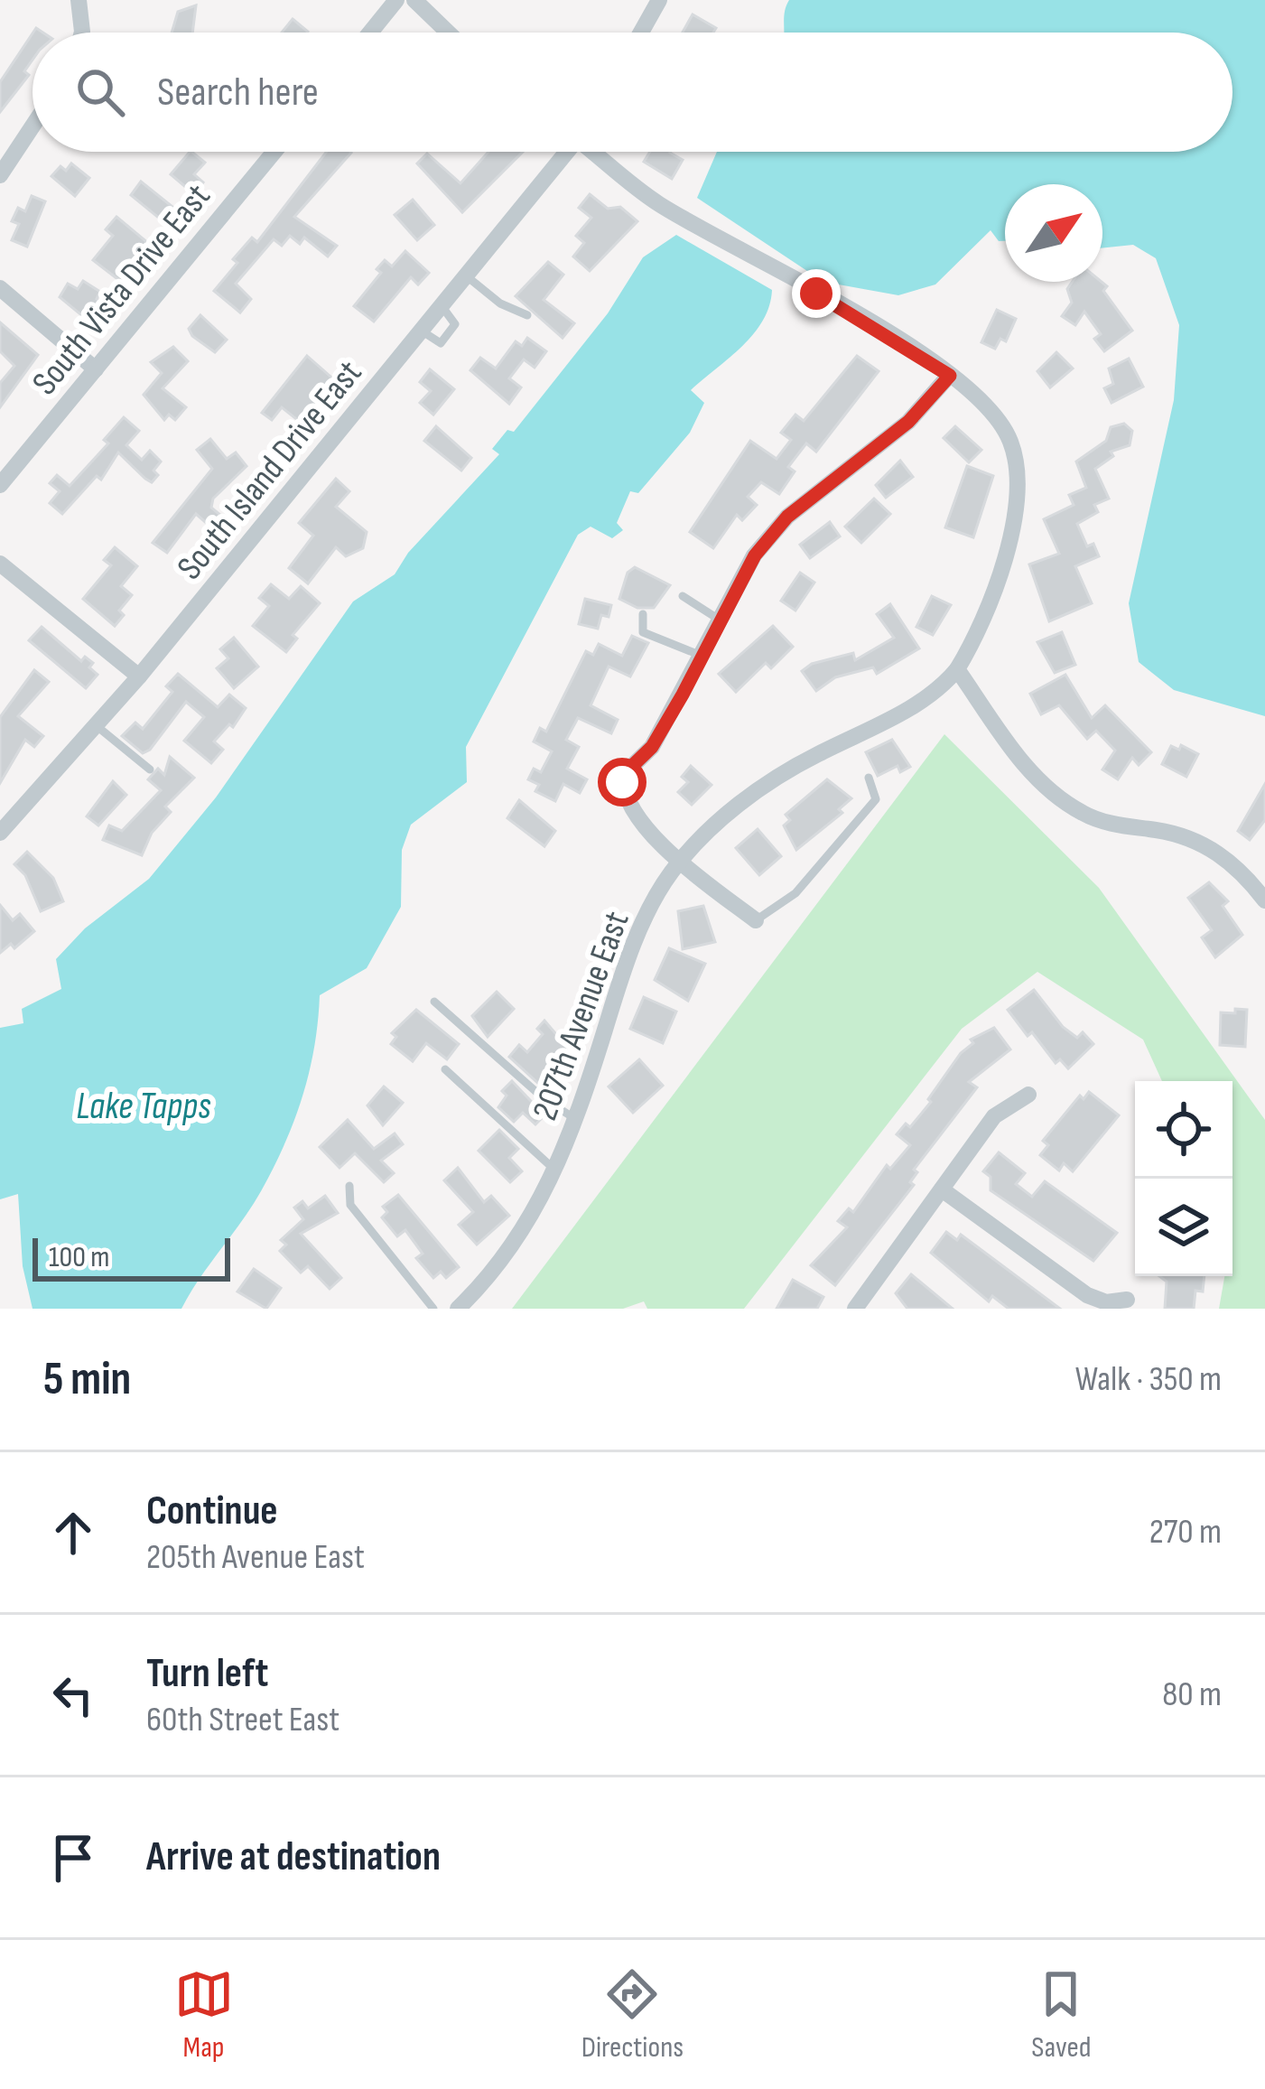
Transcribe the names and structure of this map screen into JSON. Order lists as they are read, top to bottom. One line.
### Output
{"streets":{"street":["South Vista Drive East","South Island Drive East","207th Avenue East"]},"water":["Lake Tapps"],"scale_bar":"100 m","north":"top right","page":{"search":"Search here","scale":"100 m","heading":["5 min","Walk · 350 m"],"list":[["Continue","205th Avenue East","270 m"],["Turn left","60th Street East","80 m"],"Arrive at destination"],"nav":["Map","Directions","Saved"]}}
